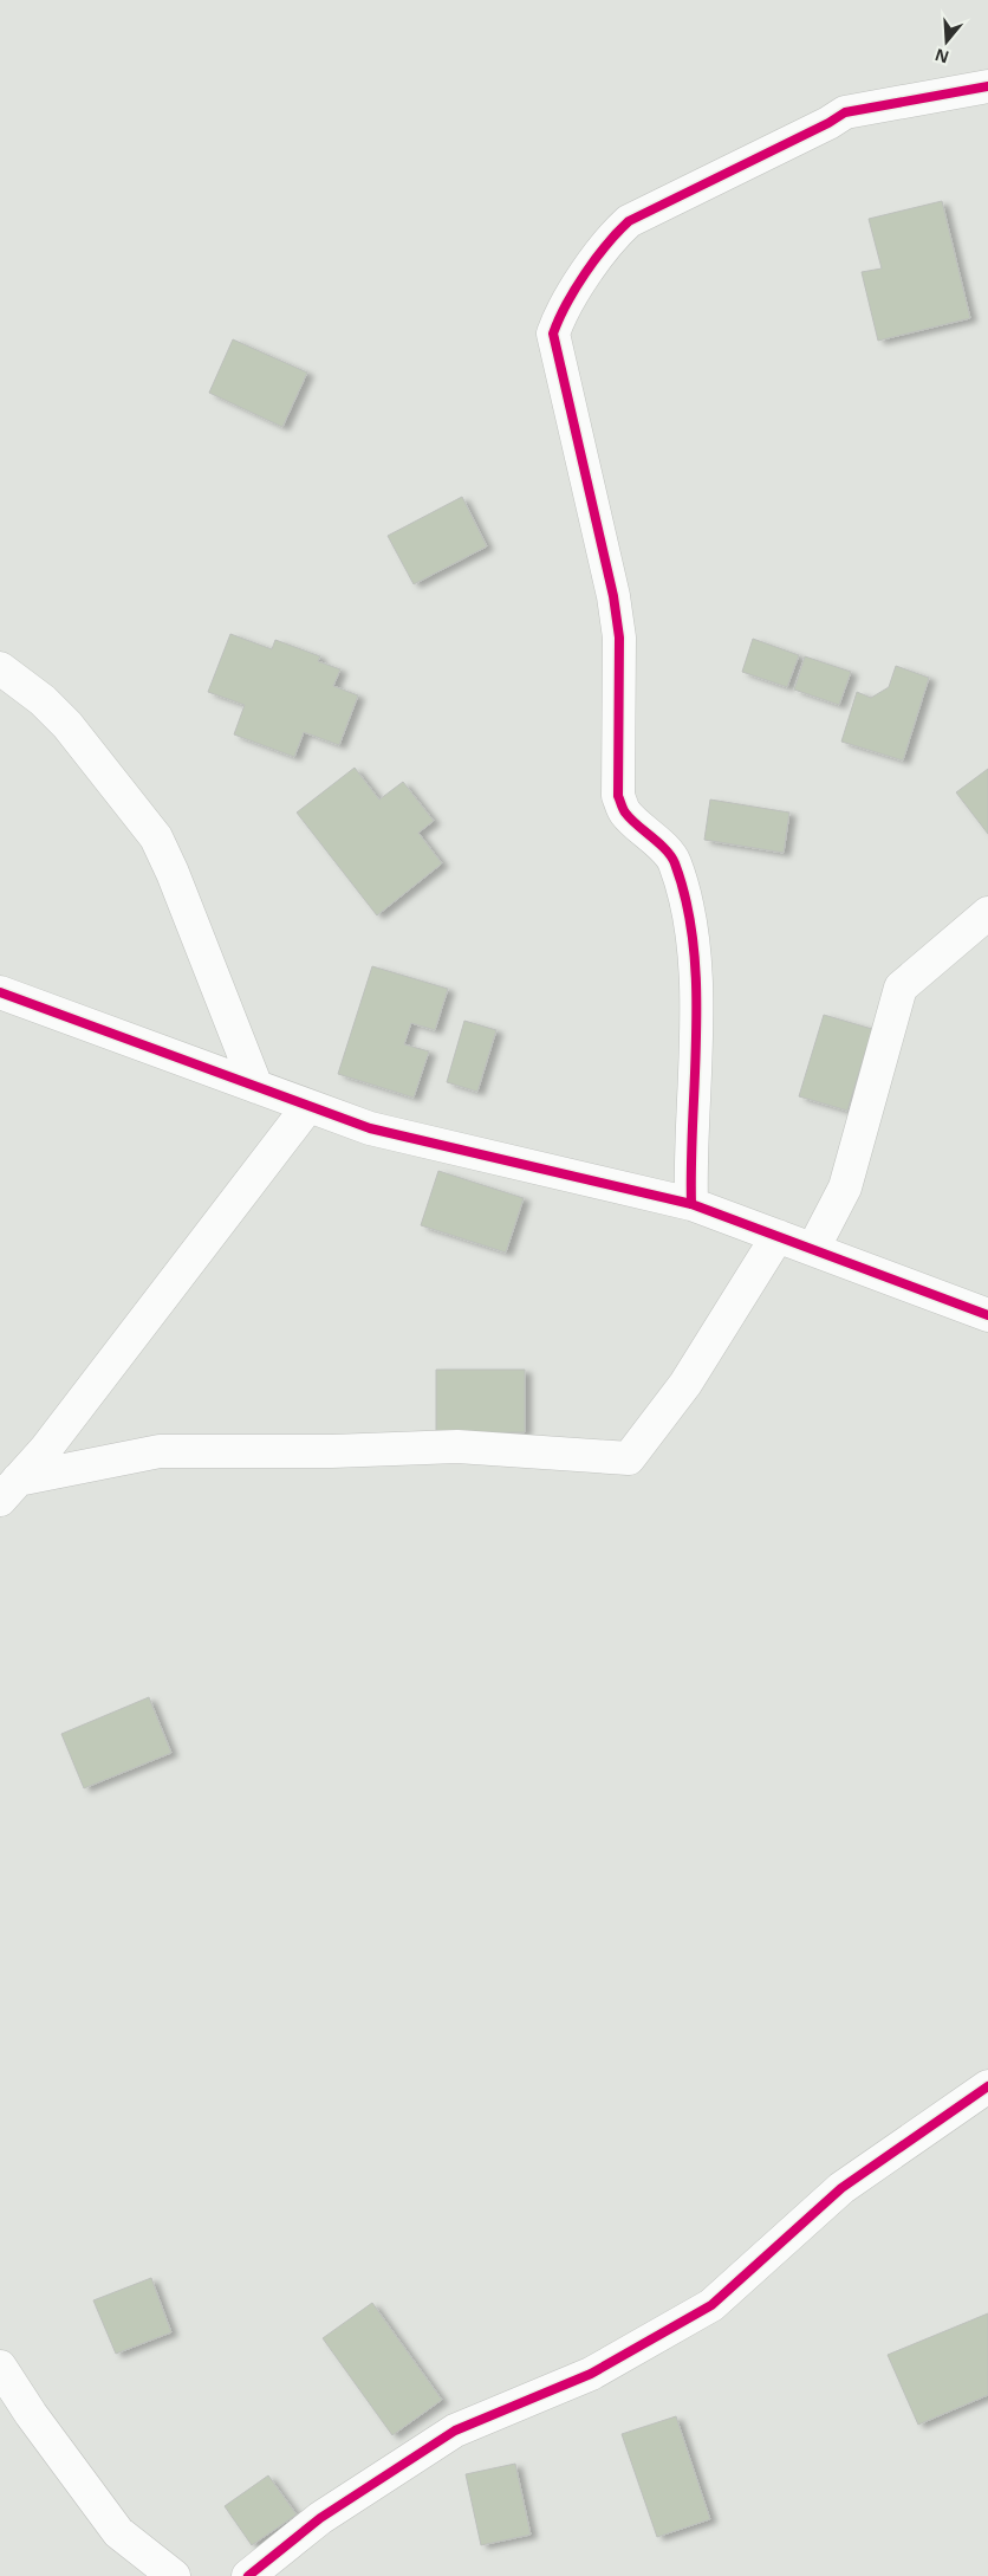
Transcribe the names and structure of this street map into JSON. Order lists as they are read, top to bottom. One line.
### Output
{"north":"bottom"}
